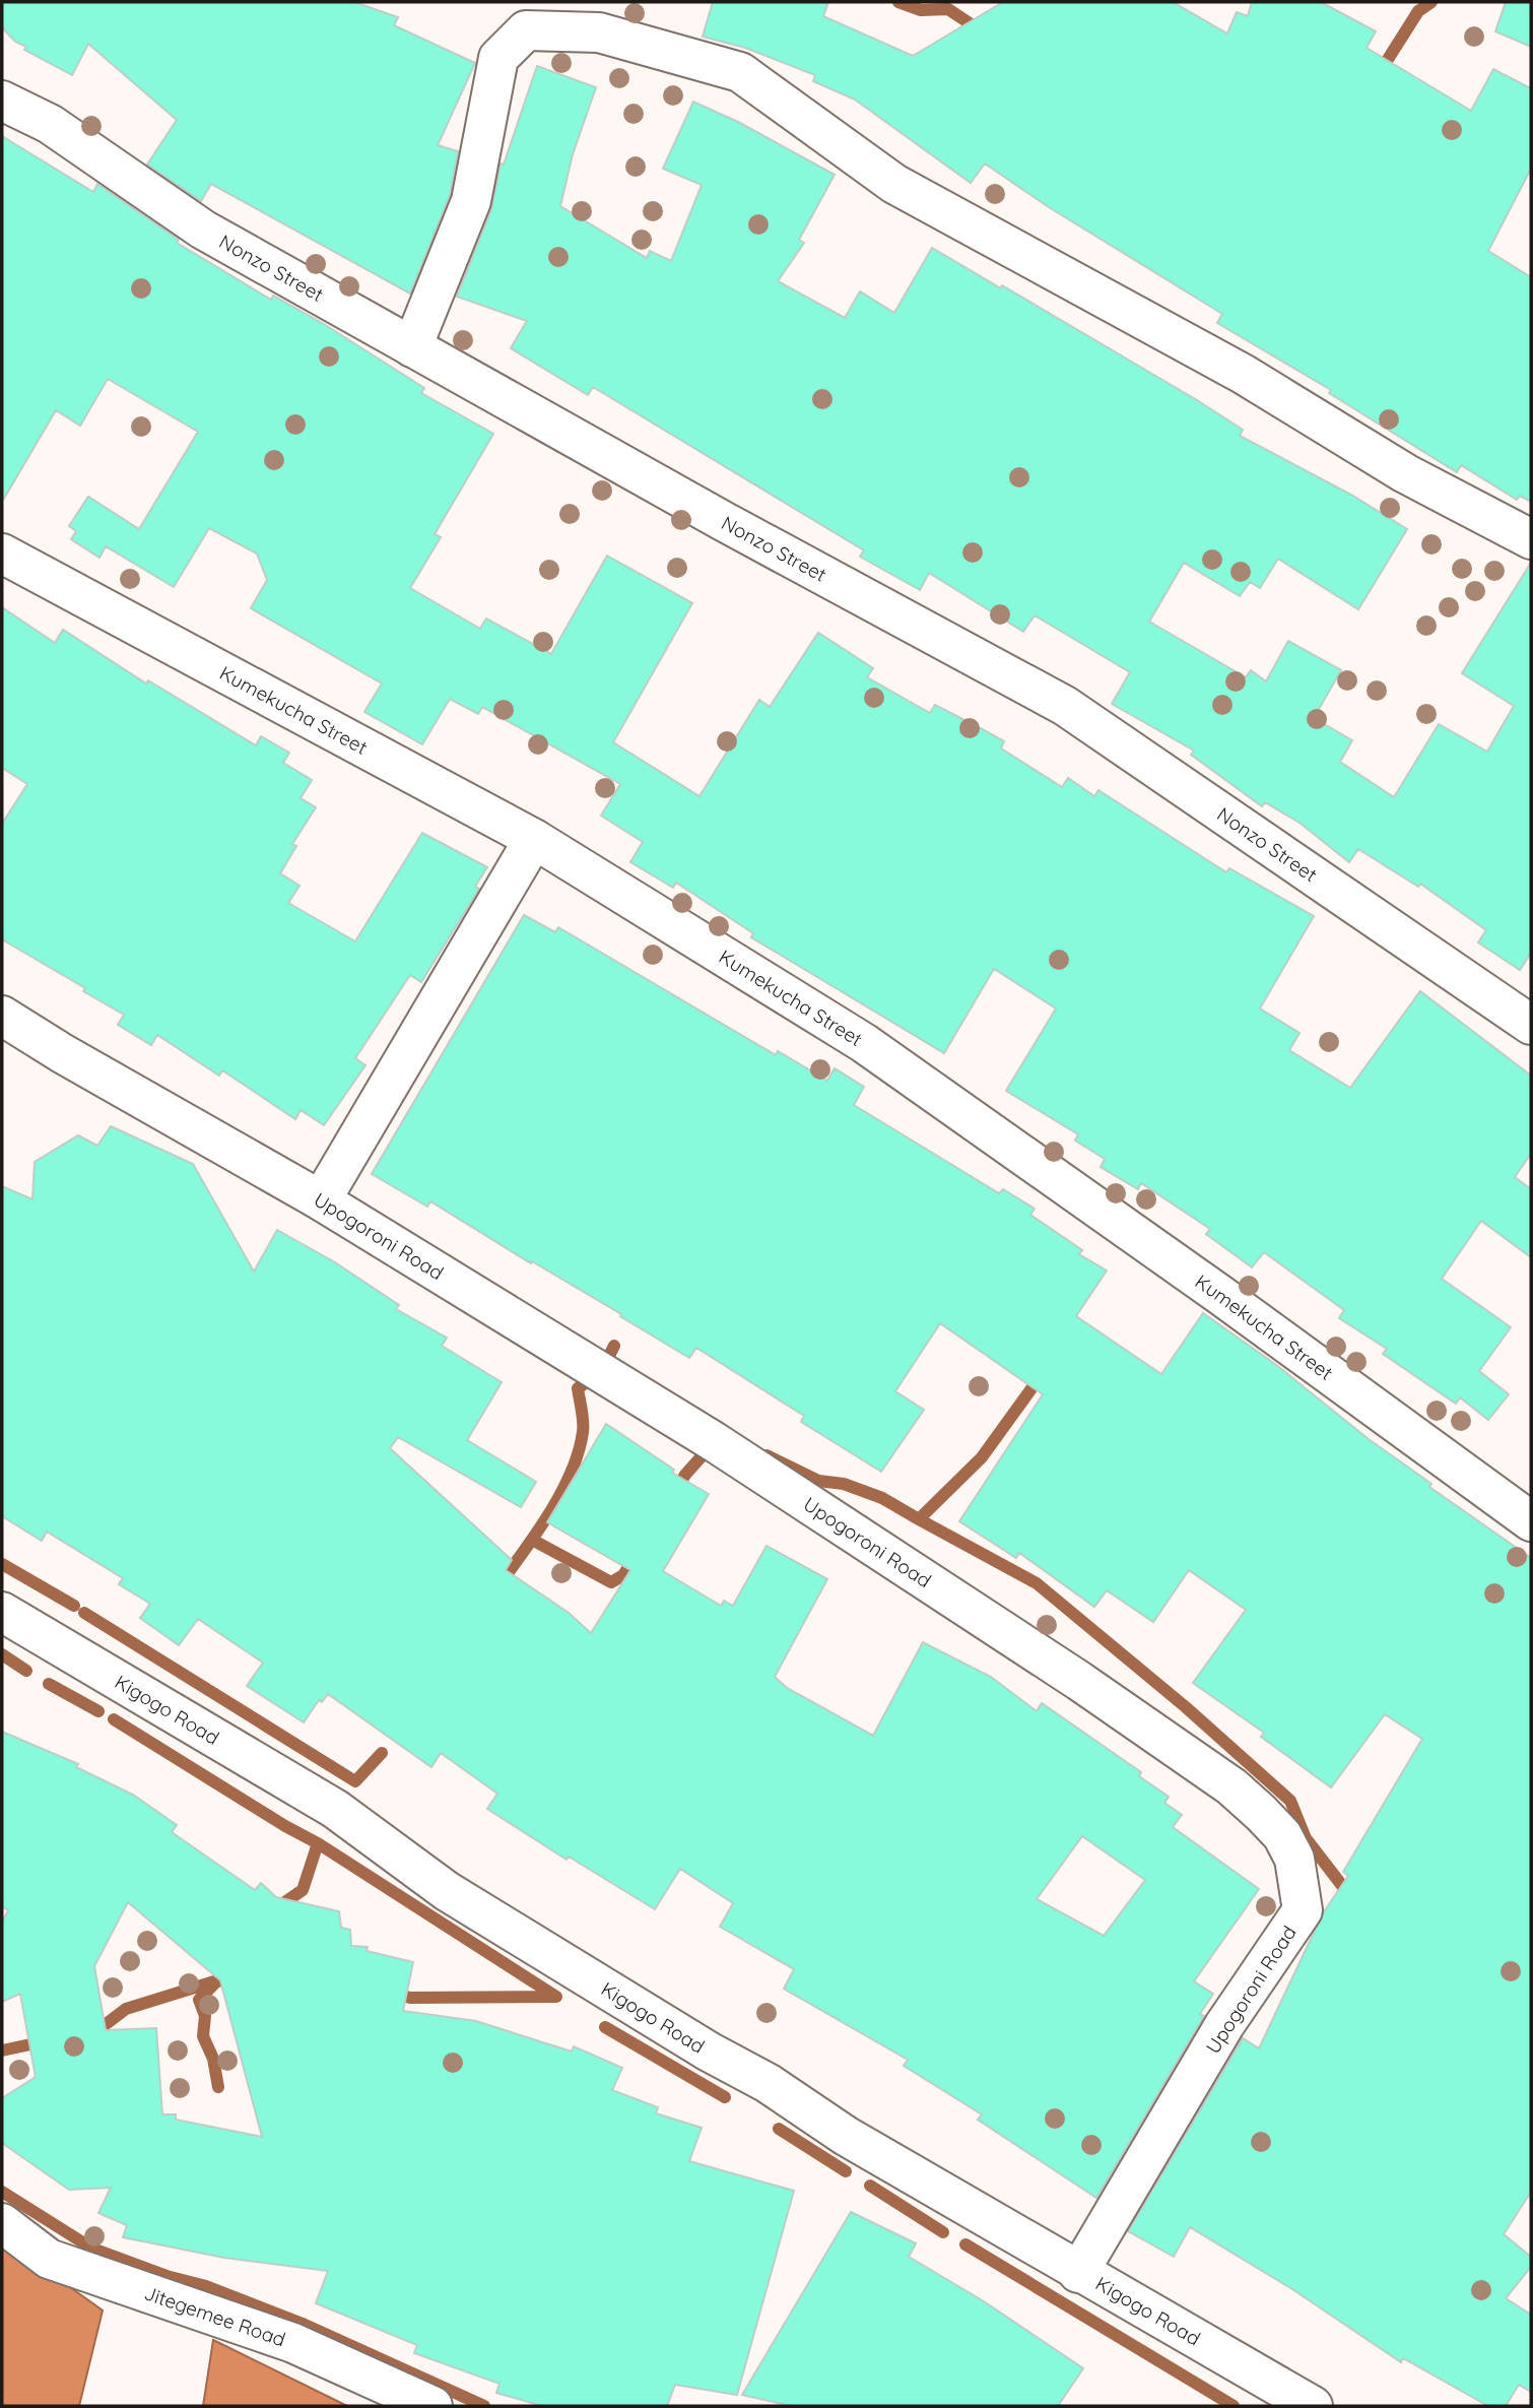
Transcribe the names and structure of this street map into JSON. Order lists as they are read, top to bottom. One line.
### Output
{"streets":{"street":["Nonzo Street","Kumekucha Street","Upogoroni Road","Kigogo Road","Jitegemee Road"]},"crossings":[["Upogoroni Road","Kigogo Road"]]}
